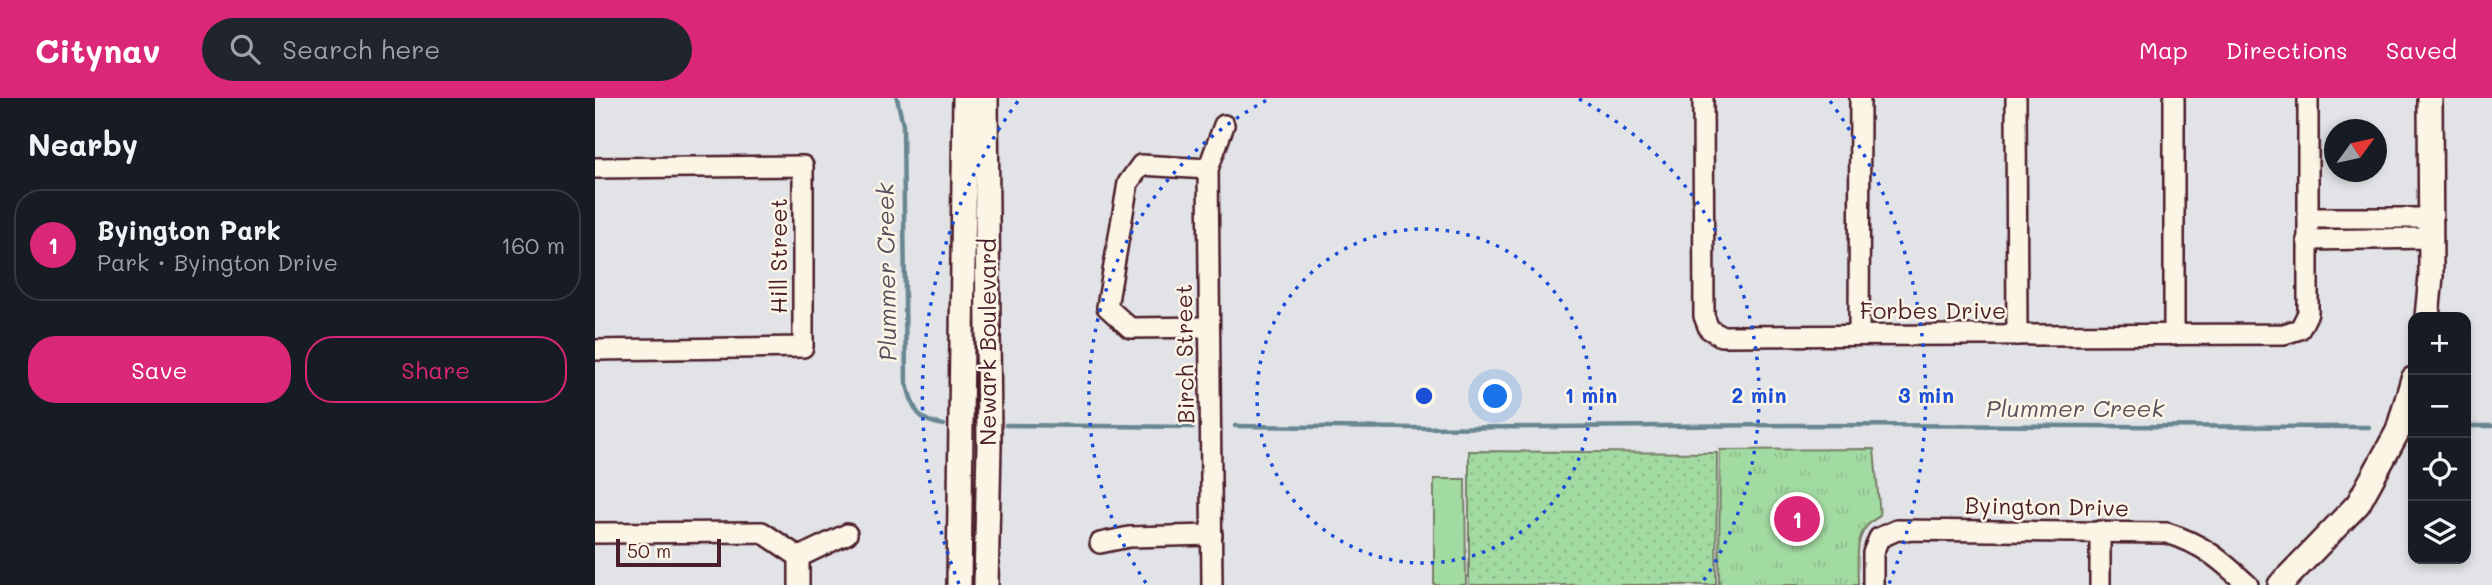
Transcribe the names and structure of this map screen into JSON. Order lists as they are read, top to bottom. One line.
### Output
{"streets":{"main road":["Newark Boulevard"],"street":["Hill Street","Forbes Drive","Birch Street","Byington Drive"]},"water":["Plummer Creek"],"scale_bar":"50 m","north":"top right","page":{"header":"Citynav","search":"Search here","nav":["Map","Directions","Saved"],"heading":"Nearby","list":[{"mark":"1","name":"Byington Park","note":"Park · Byington Drive","value":"160 m"}],"map_buttons":["+","−"],"buttons":["Save","Share"],"pins":"1","scale":"50 m"},"rings":["1 min","2 min","3 min"]}
